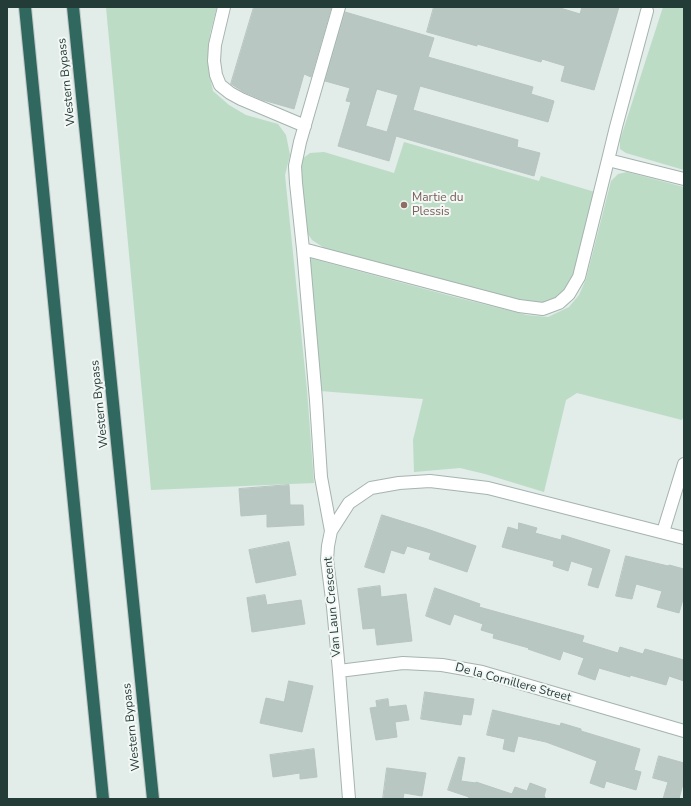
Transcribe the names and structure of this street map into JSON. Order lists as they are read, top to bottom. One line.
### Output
{"streets":{"highway":["Western Bypass"],"street":["Van Laun Crescent","De la Cornillere Street"]},"crossings":[["Van Laun Crescent","De la Cornillere Street"]],"places":["Martie du Plessis"]}
